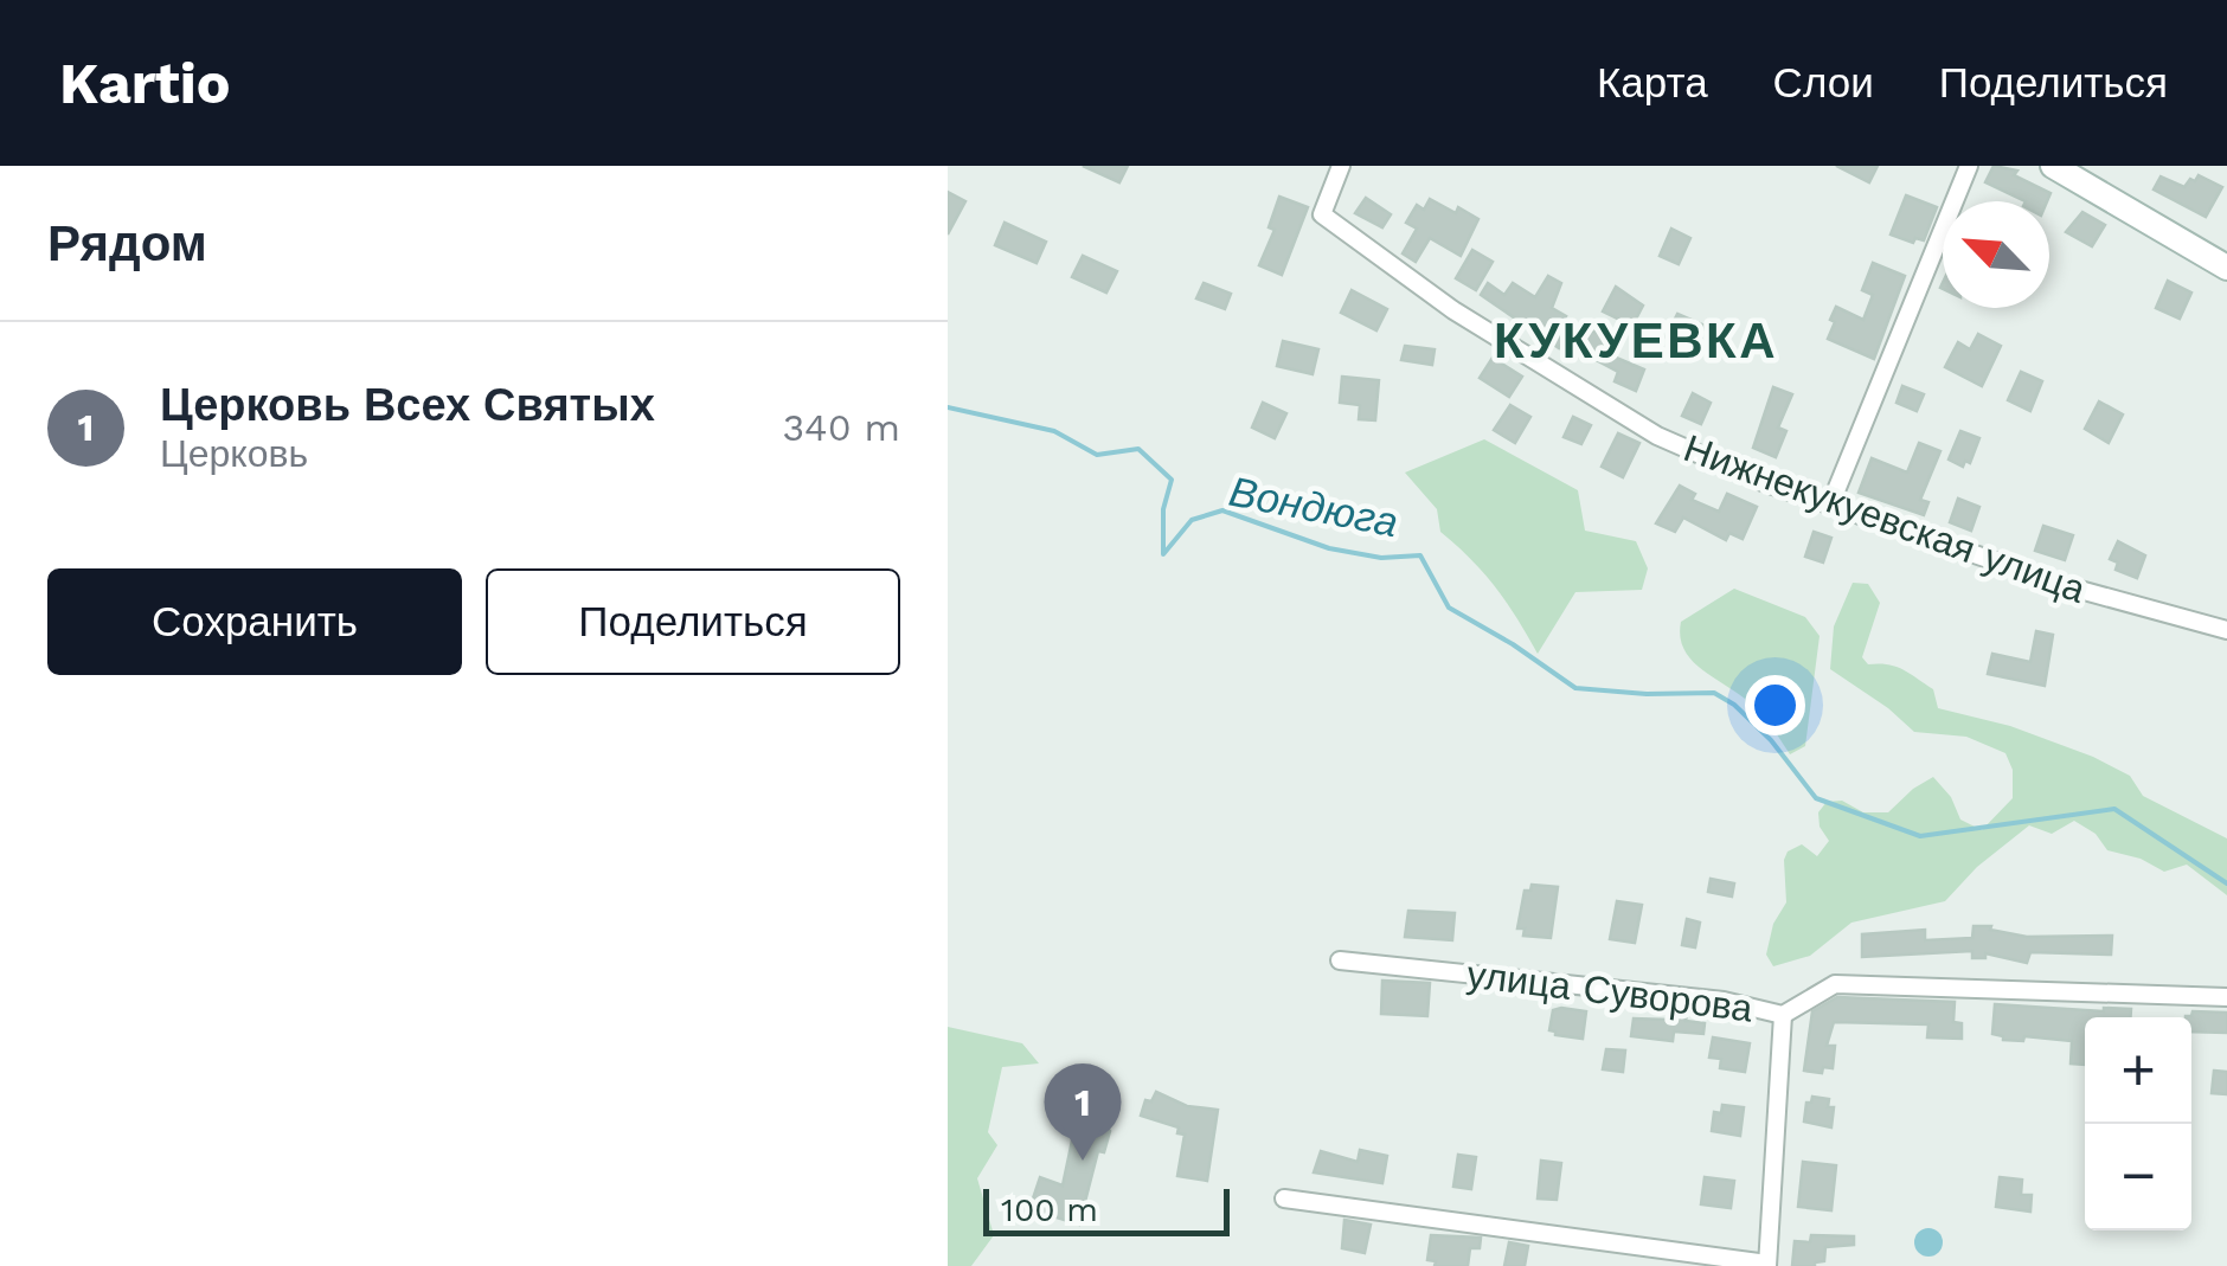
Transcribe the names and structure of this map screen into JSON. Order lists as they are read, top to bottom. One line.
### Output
{"streets":{"street":["Нижнекукуевская улица","улица Суворова"]},"districts":["КУКУЕВКА"],"water":["Вондюга"],"scale_bar":"100 m","north":"top left","page":{"header":"Kartio","nav":["Карта","Слои","Поделиться"],"heading":"Рядом","list":[{"mark":"1","name":"Церковь Всех Святых","note":"Церковь","value":"340 m"}],"buttons":["Сохранить","Поделиться"],"map_buttons":["+","−"],"pins":"1","scale":"100 m"}}
